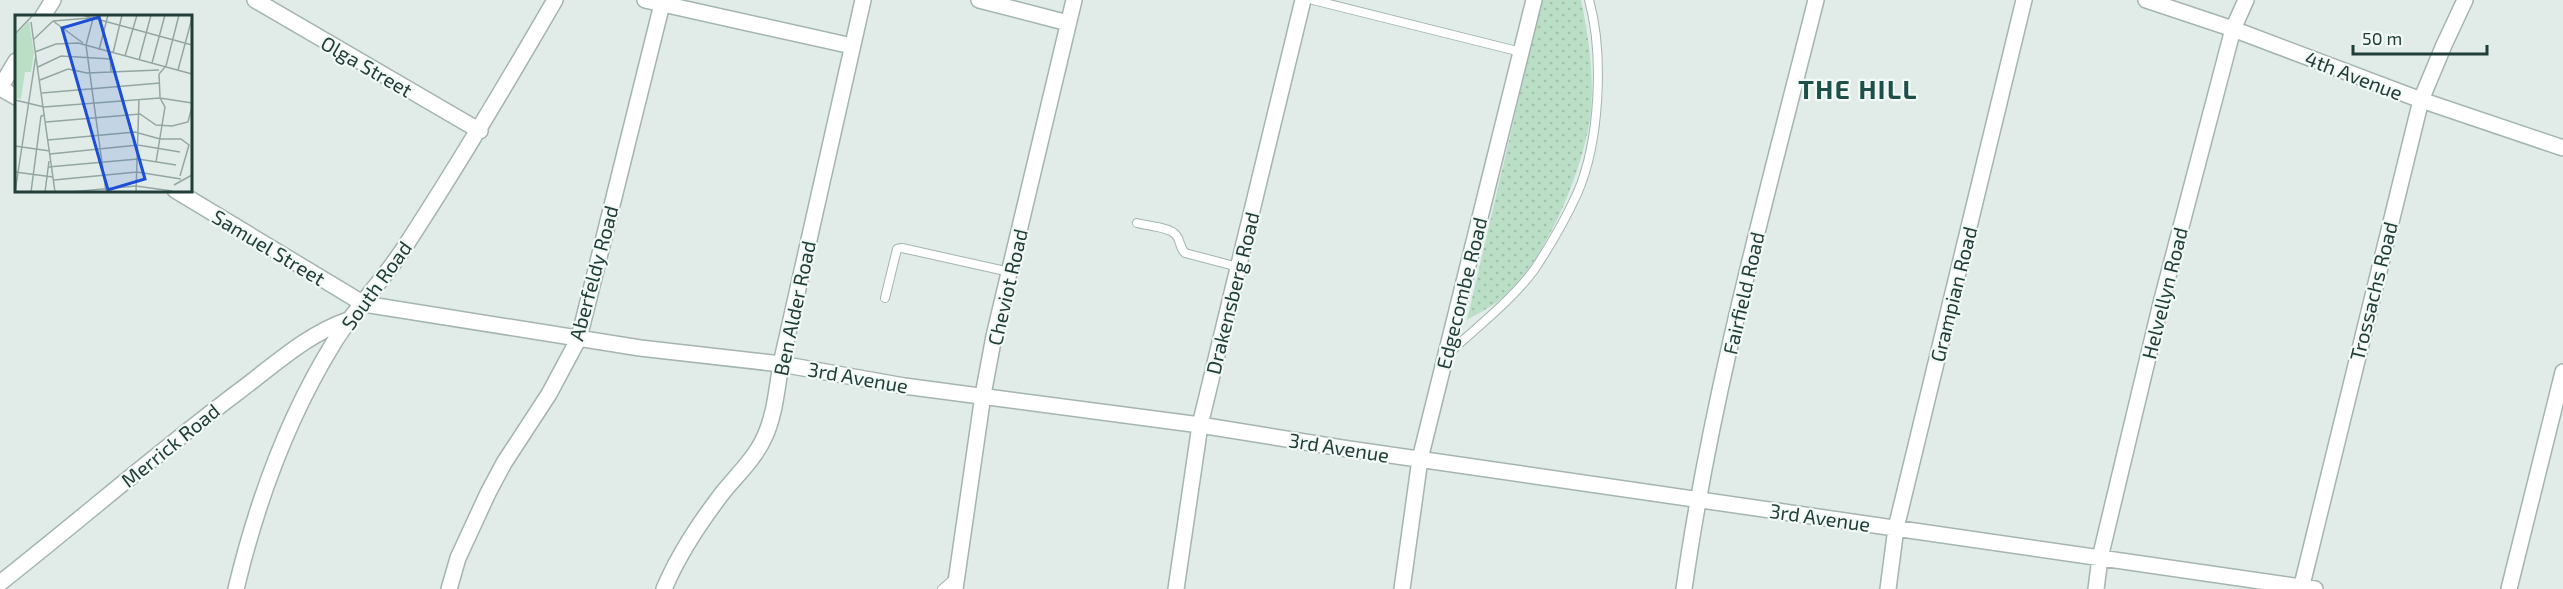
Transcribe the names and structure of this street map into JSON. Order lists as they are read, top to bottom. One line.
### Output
{"streets":{"street":["Olga Street","4th Avenue","Samuel Street","Aberfeldy Road","South Road","Cheviot Road","Trossachs Road","Drakensberg Road","Edgecombe Road","Fairfield Road","Helvellyn Road","Grampian Road","Ben Alder Road","3rd Avenue","Merrick Road"]},"crossings":[["Olga Street","South Road"],["4th Avenue","Trossachs Road"],["4th Avenue","Helvellyn Road"],["Samuel Street","South Road"],["Samuel Street","3rd Avenue"],["Aberfeldy Road","3rd Avenue"],["South Road","3rd Avenue"],["South Road","Merrick Road"],["Cheviot Road","3rd Avenue"],["Trossachs Road","3rd Avenue"],["Drakensberg Road","3rd Avenue"],["Edgecombe Road","3rd Avenue"],["Fairfield Road","3rd Avenue"],["Helvellyn Road","3rd Avenue"],["Grampian Road","3rd Avenue"],["Ben Alder Road","3rd Avenue"]],"districts":["THE HILL"],"scale_bar":"50 m"}
